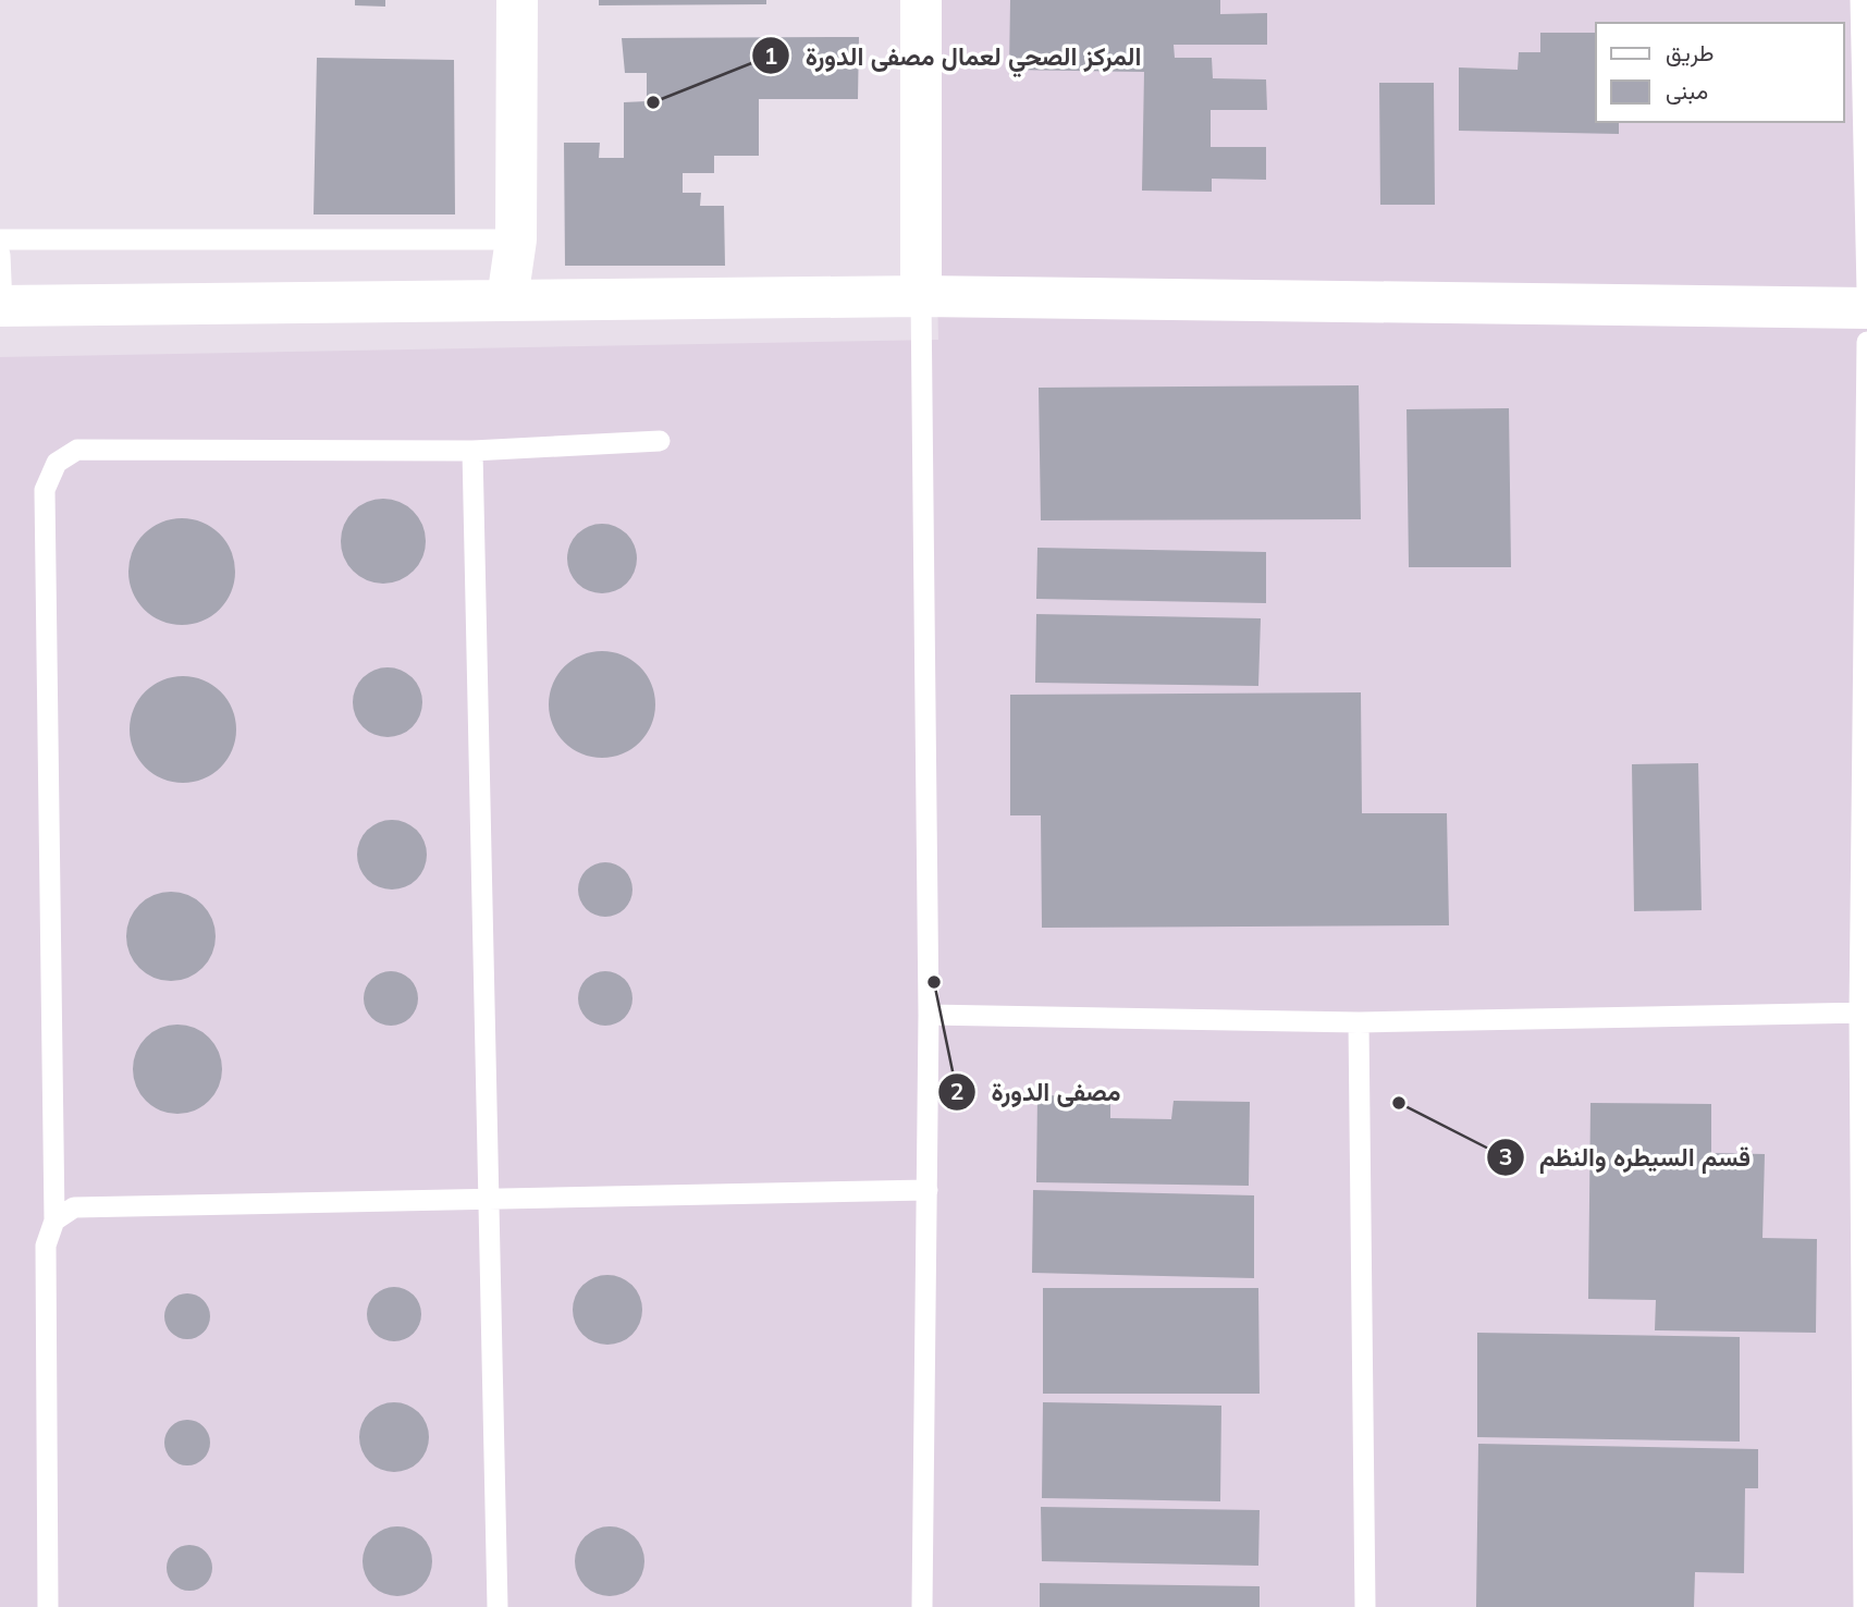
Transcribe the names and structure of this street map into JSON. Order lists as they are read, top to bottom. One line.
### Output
{"places":["المركز الصحي لعمال مصفى الدورة","مصفى الدورة","قسم السيطره والنظم"],"legend":["طريق","مبنى"]}
